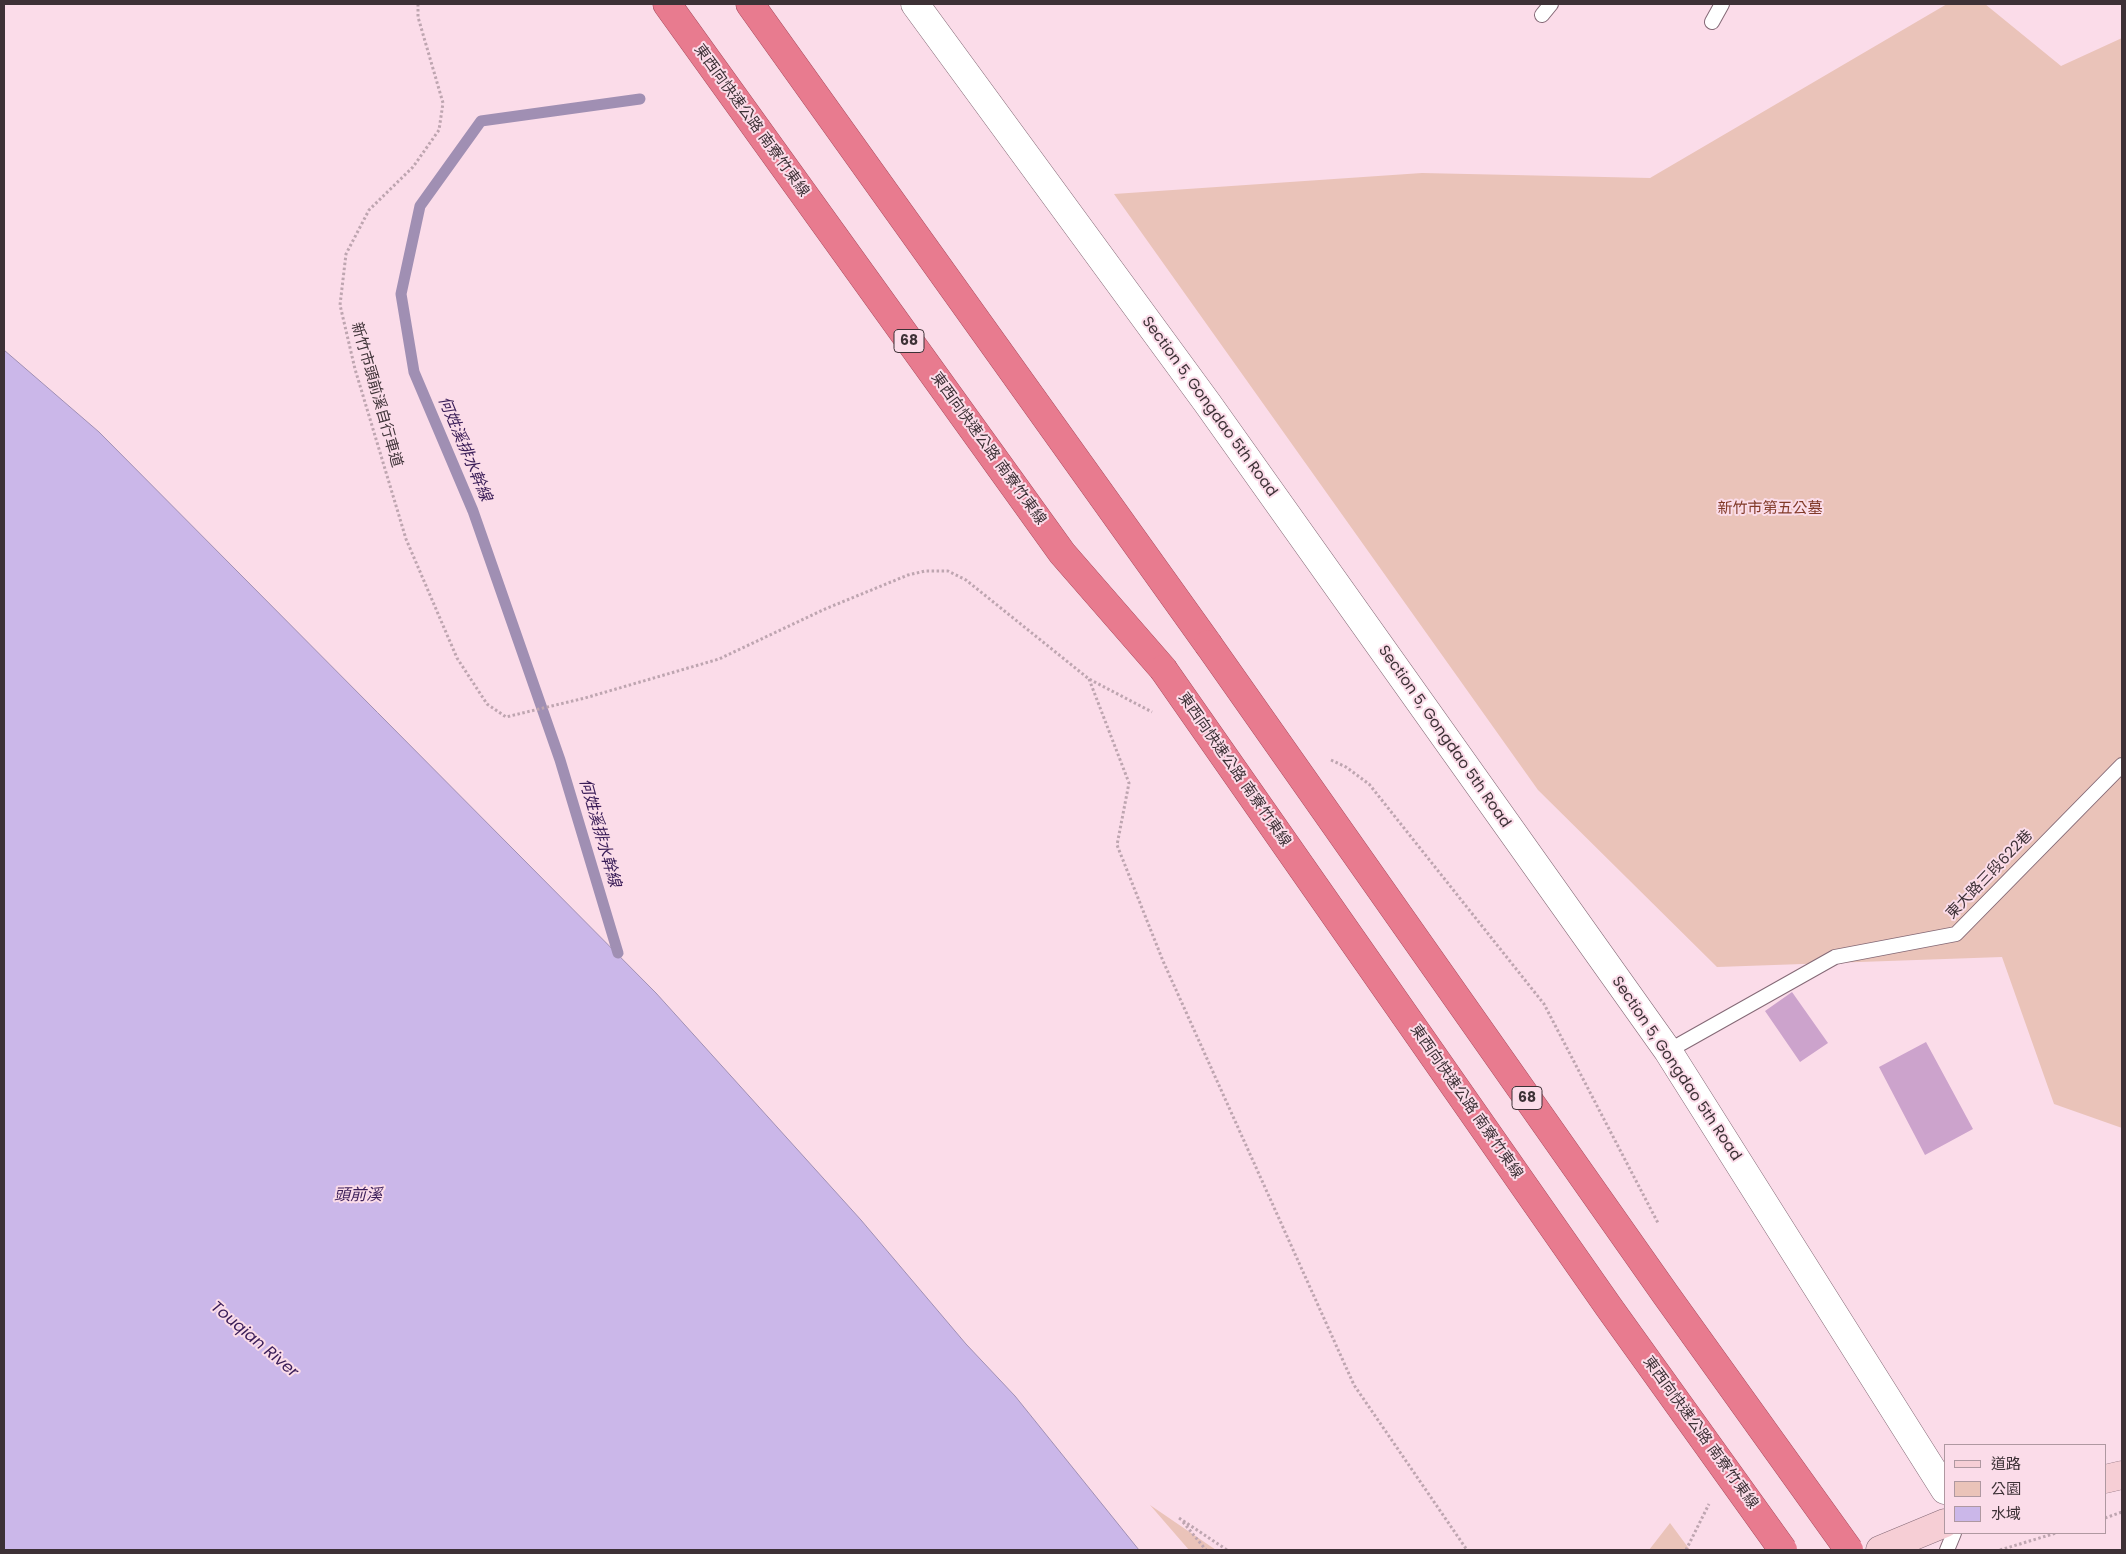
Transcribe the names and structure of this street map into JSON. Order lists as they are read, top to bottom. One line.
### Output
{"streets":{"highway":["東西向快速公路 南寮竹東線","68"],"street":["Section 5, Gongdao 5th Road"],"lane":["東大路三段622巷"],"path":["新竹市頭前溪自行車道"]},"crossings":[["Section 5, Gongdao 5th Road","東大路三段622巷"]],"water":["何姓溪排水幹線","頭前溪","Touqian River"],"parks":["新竹市第五公墓"],"legend":["道路","公園","水域"]}
